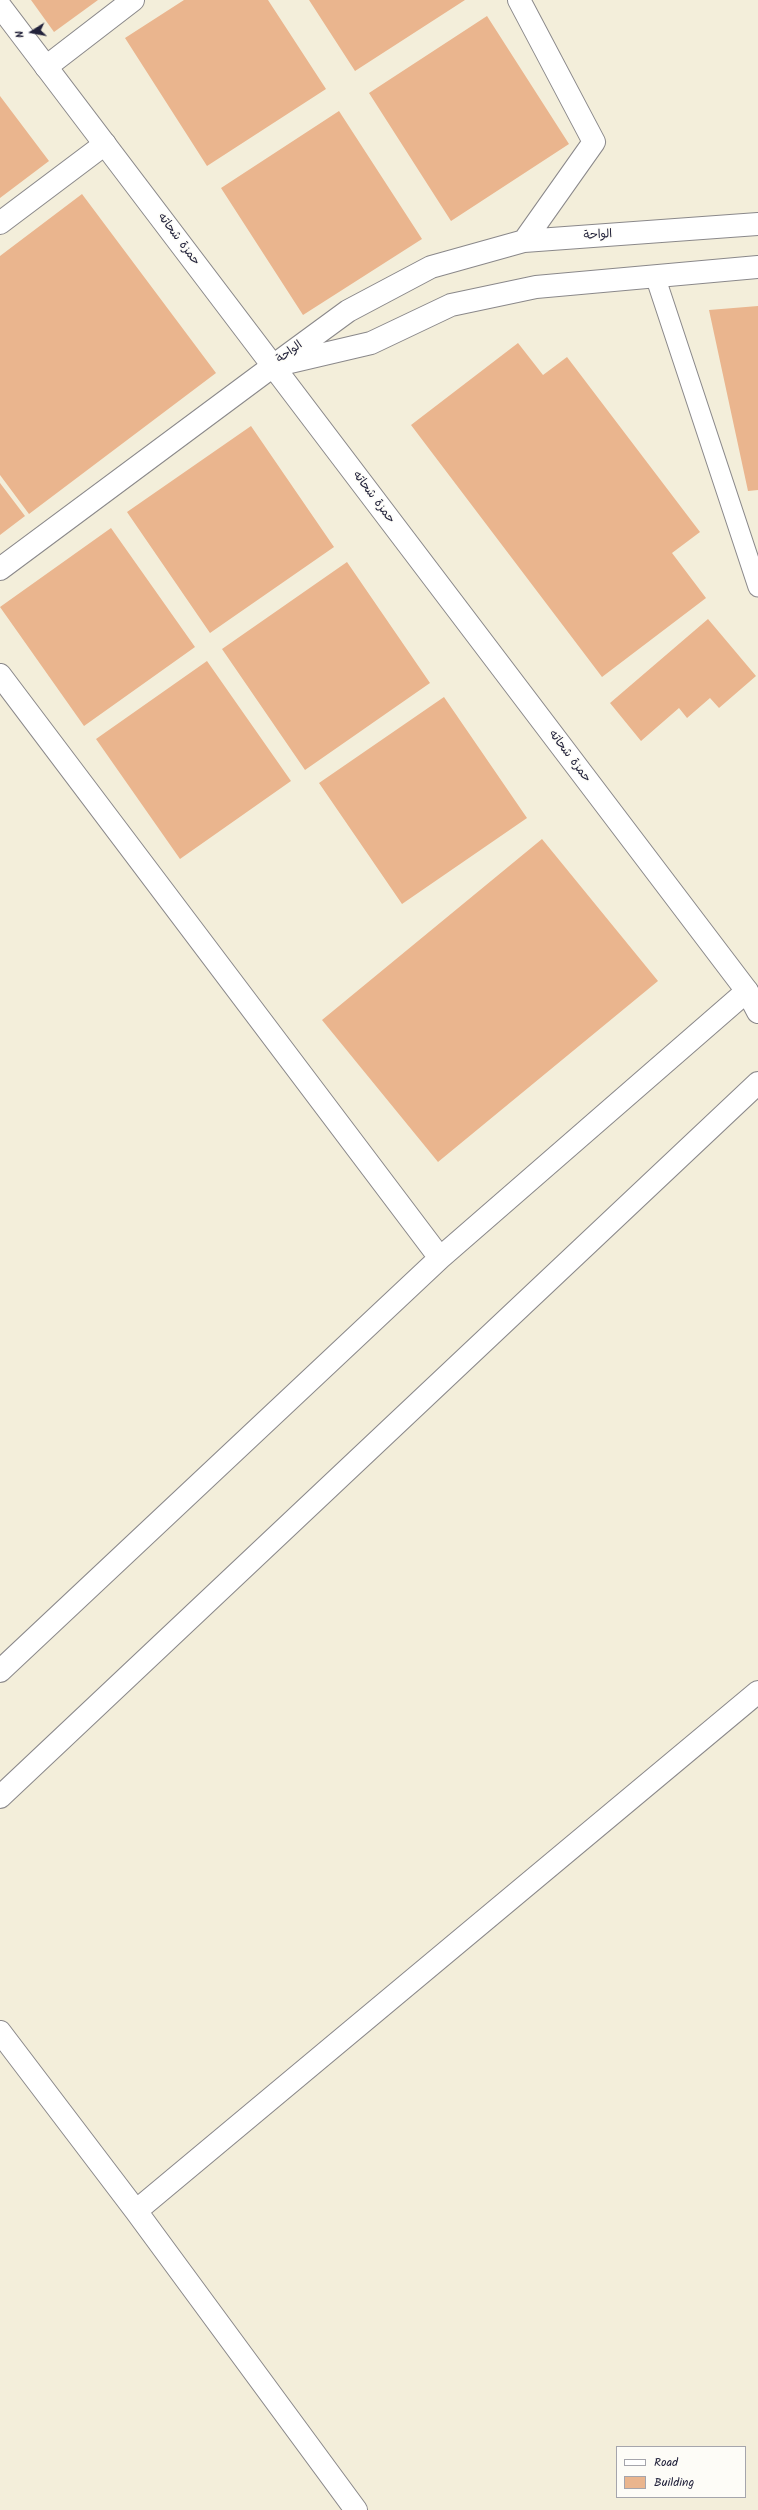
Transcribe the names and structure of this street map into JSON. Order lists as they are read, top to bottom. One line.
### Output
{"streets":{"street":["الواحة","حمزة شحاته"]},"crossings":[["الواحة","حمزة شحاته"]],"legend":["Road","Building"],"north":"left"}
